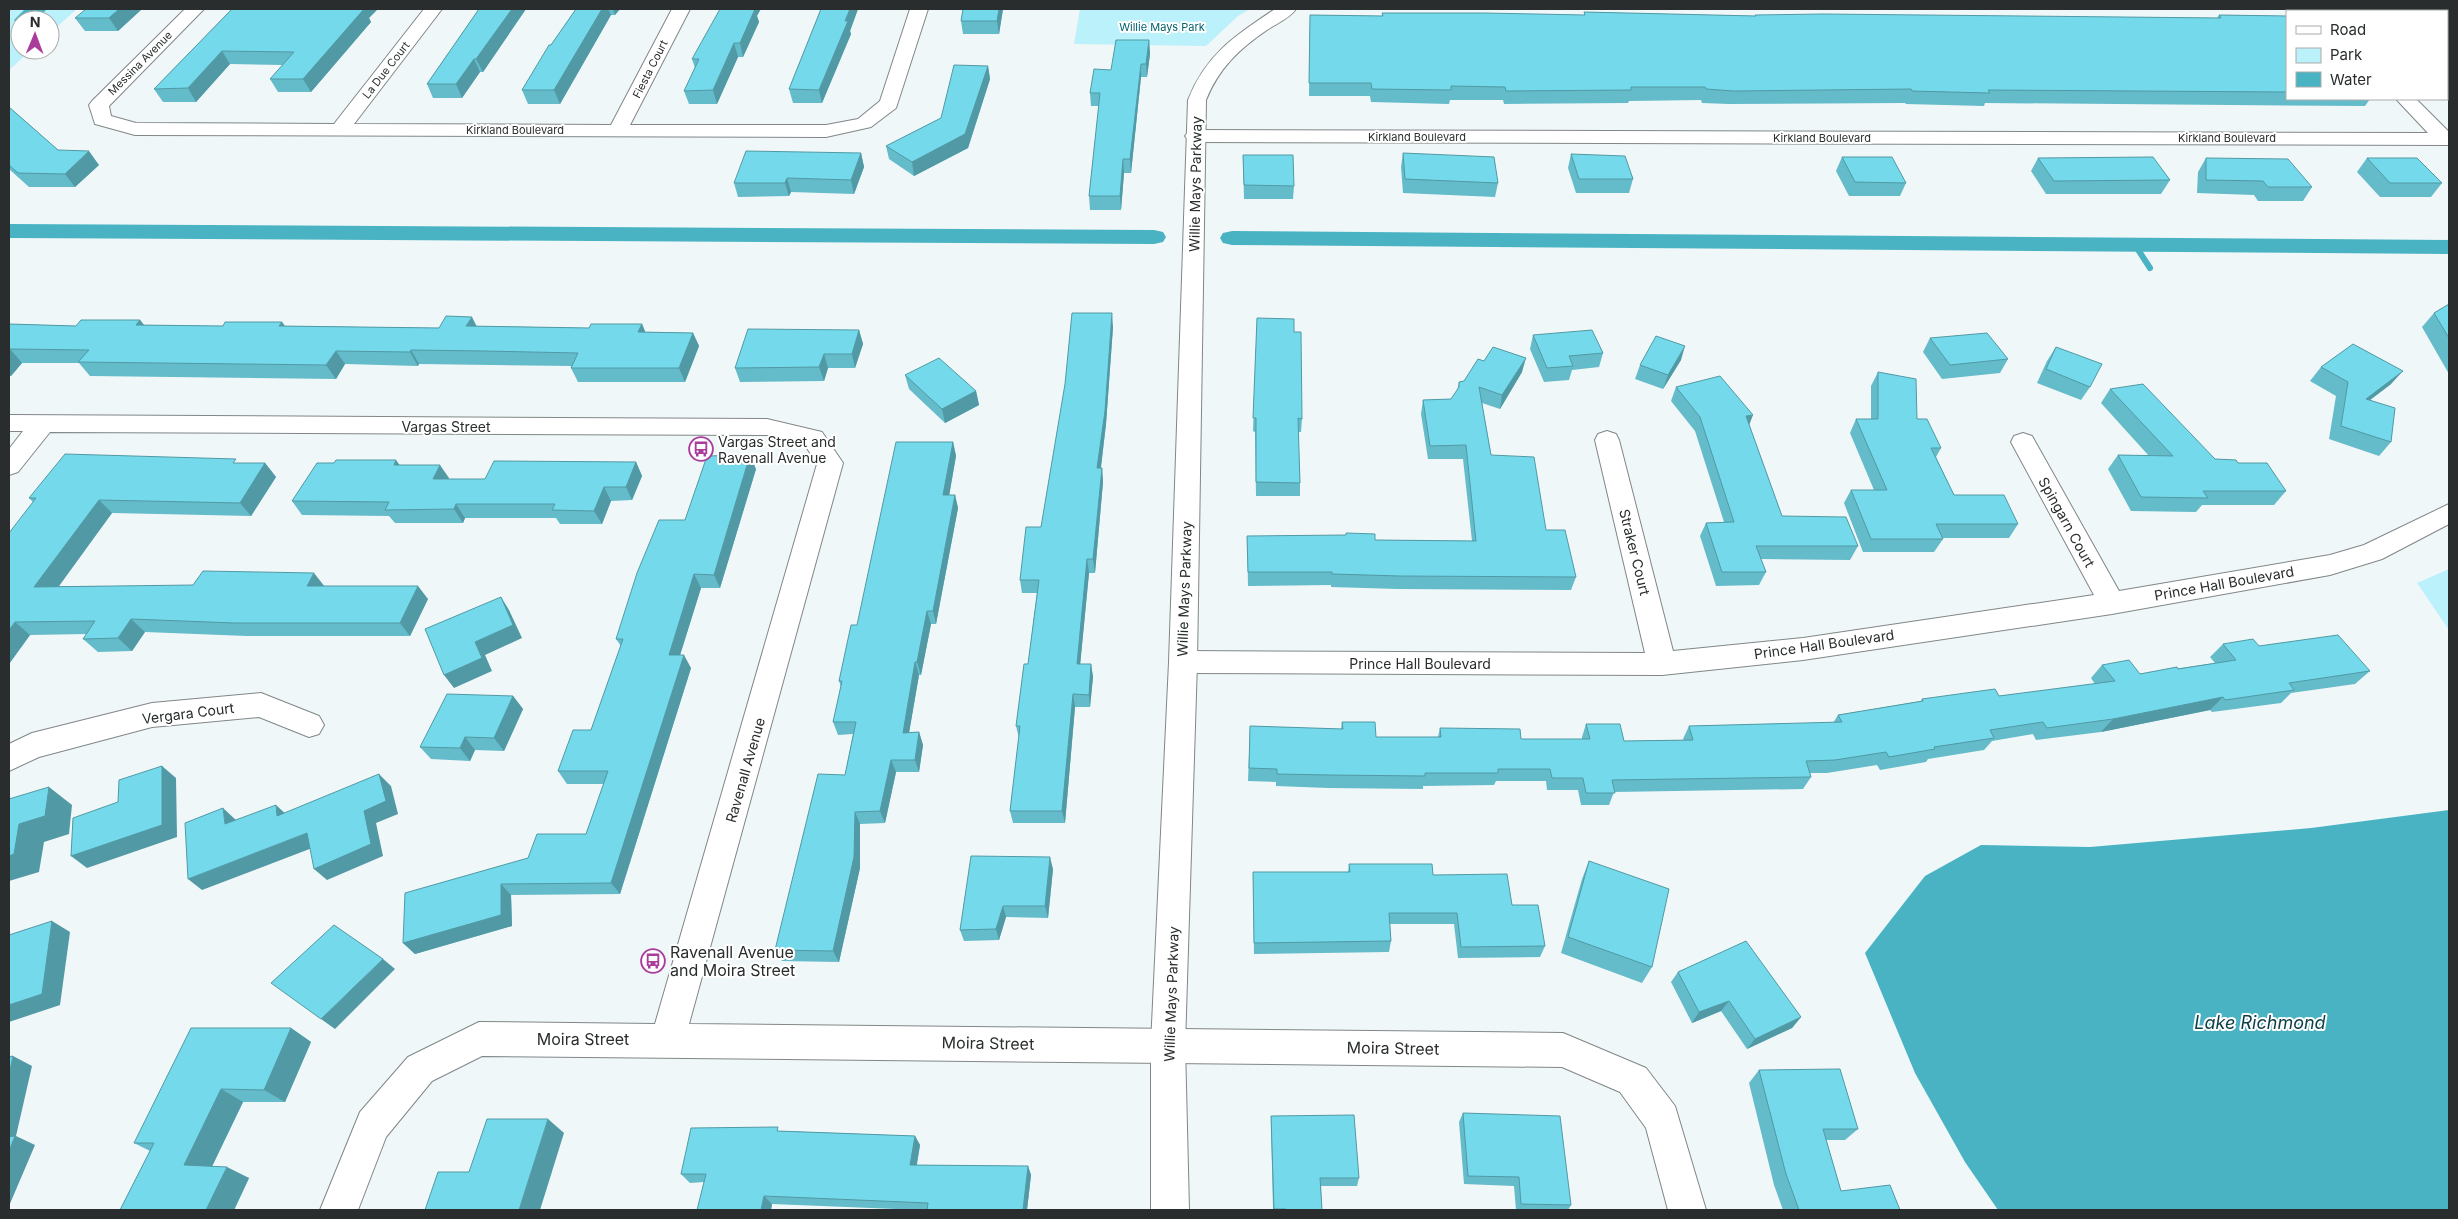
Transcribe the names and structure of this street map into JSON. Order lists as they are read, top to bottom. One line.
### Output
{"streets":{"street":["Messina Avenue","Fiesta Court","La Due Court","Kirkland Boulevard","Willie Mays Parkway","Vargas Street","Spingarn Court","Straker Court","Prince Hall Boulevard","Vergara Court","Ravenall Avenue","Moira Street"]},"crossings":[["Messina Avenue","Kirkland Boulevard"],["Fiesta Court","Kirkland Boulevard"],["La Due Court","Kirkland Boulevard"],["Kirkland Boulevard","Willie Mays Parkway"],["Willie Mays Parkway","Prince Hall Boulevard"],["Willie Mays Parkway","Moira Street"],["Vargas Street","Ravenall Avenue"],["Spingarn Court","Prince Hall Boulevard"],["Straker Court","Prince Hall Boulevard"],["Ravenall Avenue","Moira Street"]],"water":["Lake Richmond"],"parks":["Willie Mays Park"],"places":{"bus stop":["Vargas Street and Ravenall Avenue","Ravenall Avenue and Moira Street"]},"legend":["Road","Park","Water"],"north":"top"}
